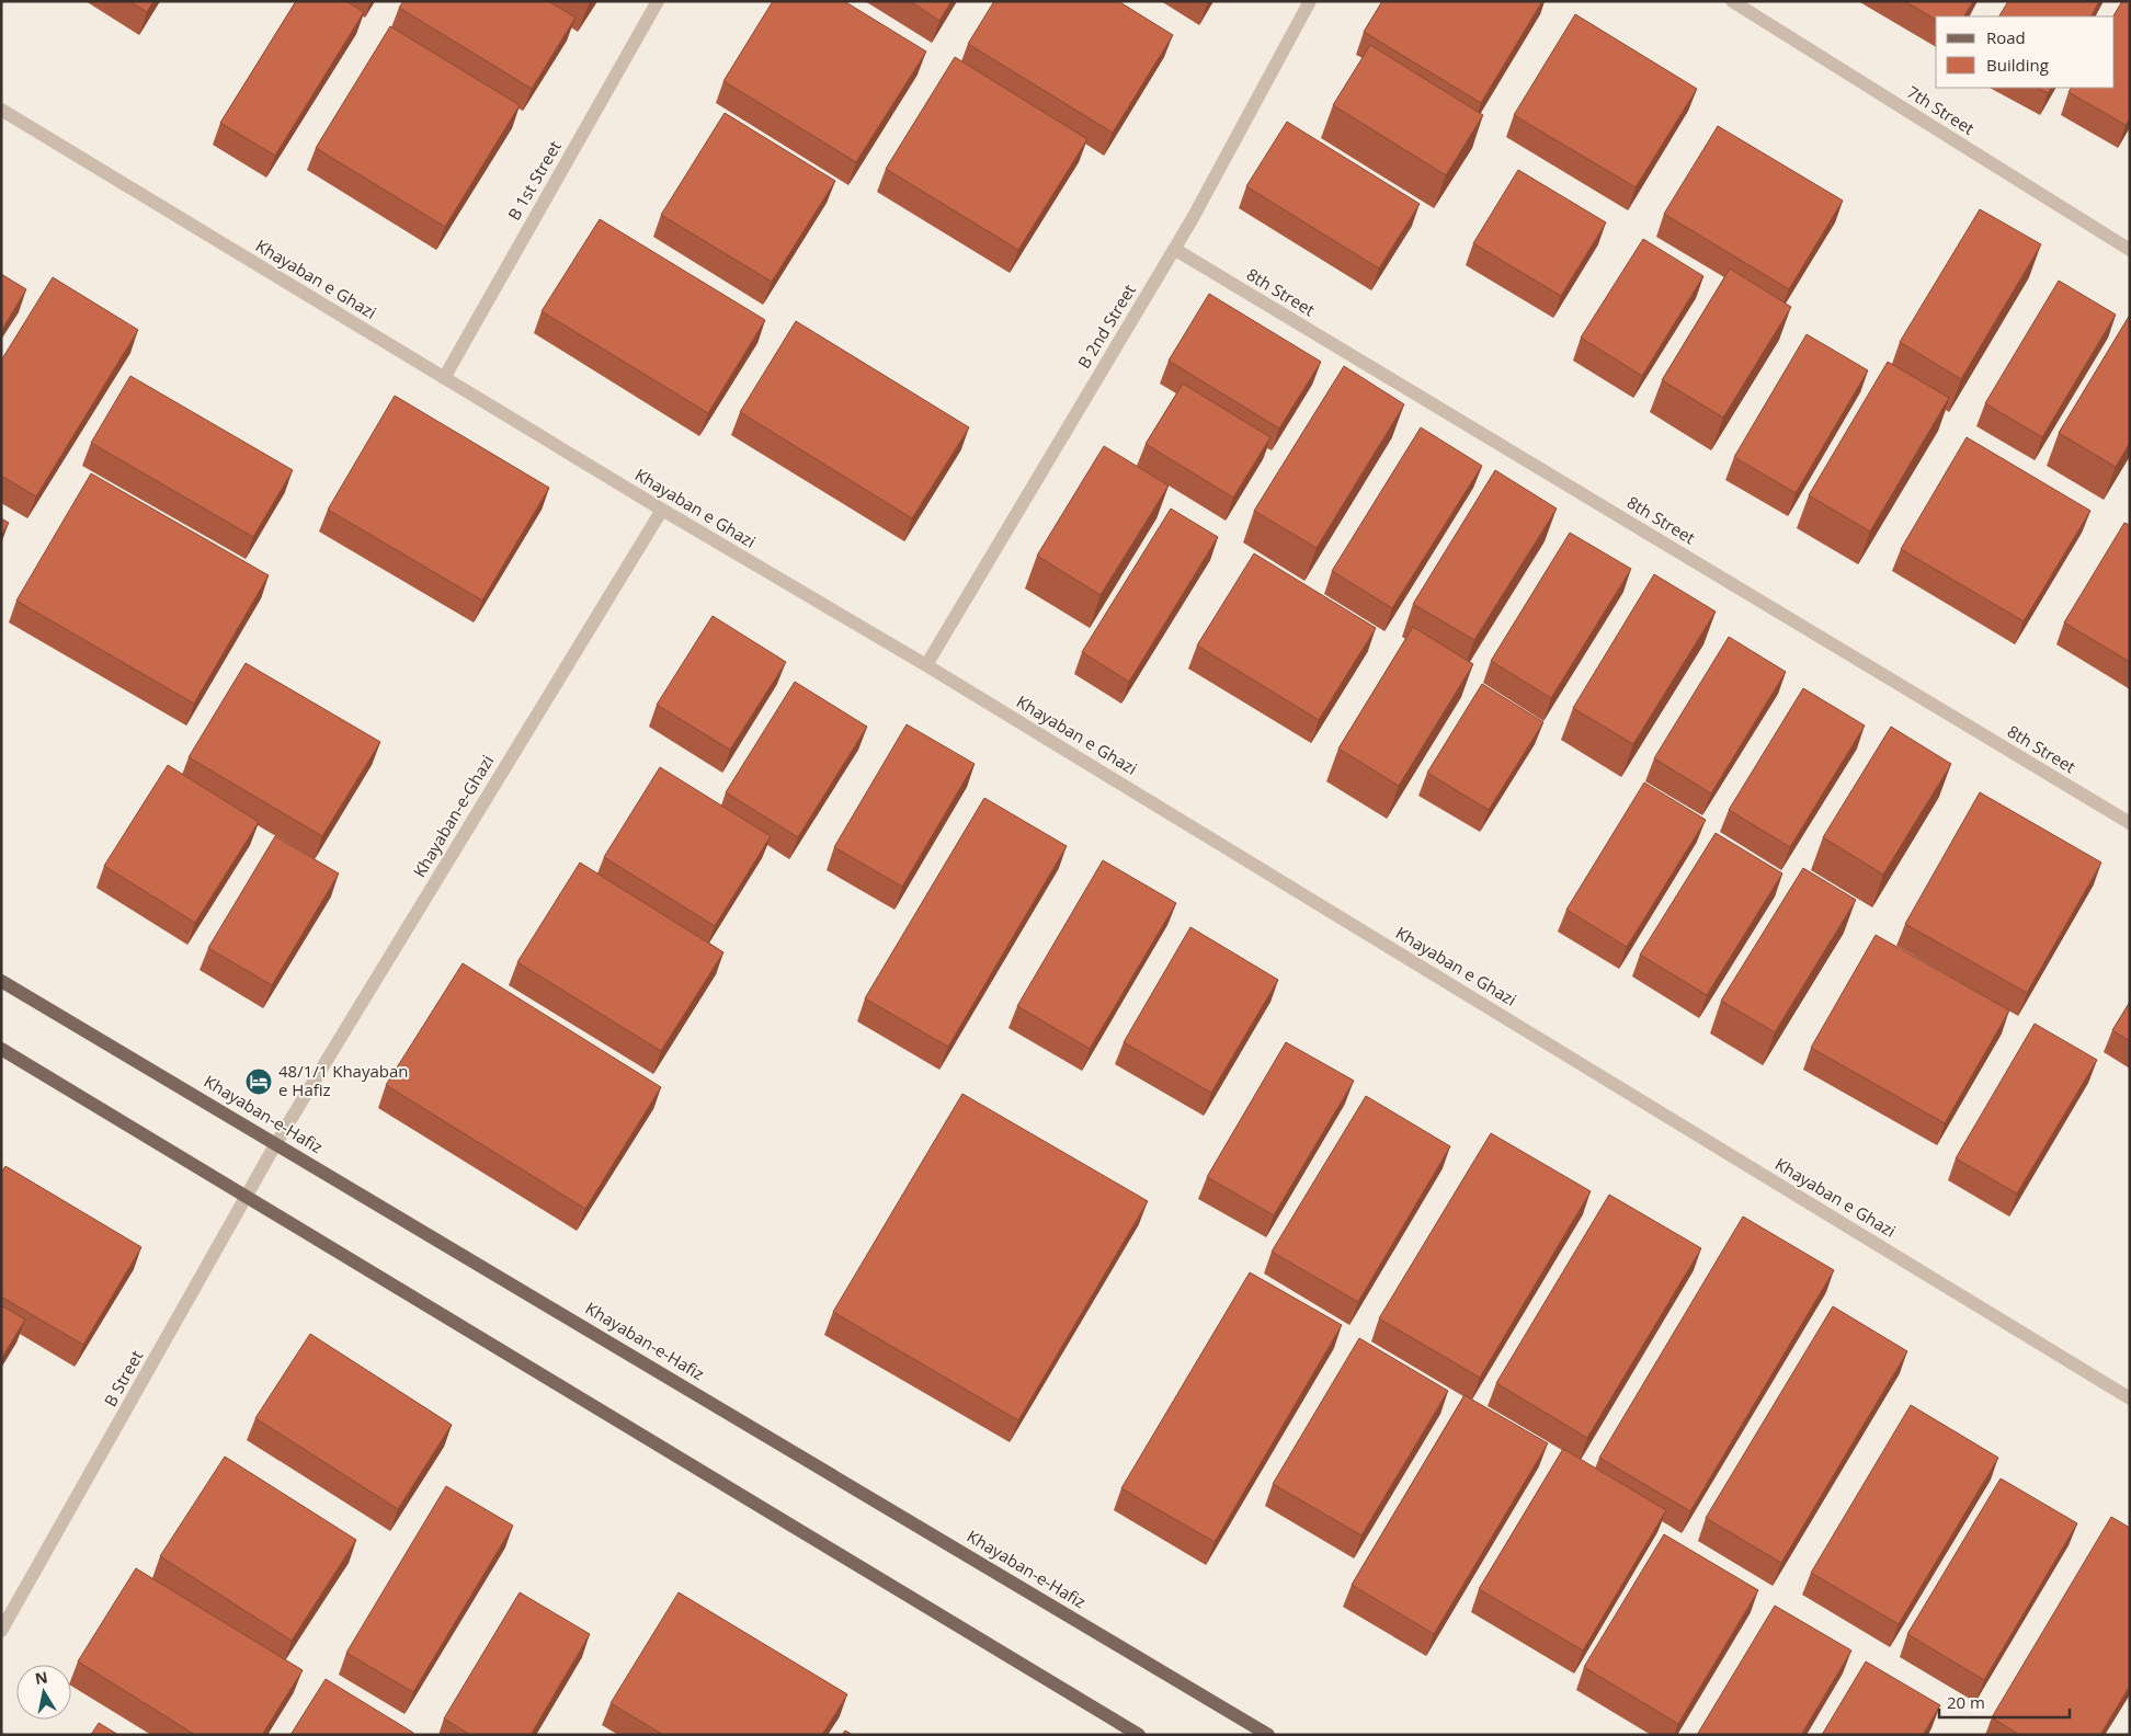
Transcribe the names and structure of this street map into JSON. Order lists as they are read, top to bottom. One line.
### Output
{"streets":{"main road":["Khayaban-e-Hafiz"],"street":["7th Street","B 1st Street","Khayaban e Ghazi","8th Street","B 2nd Street","Khayaban-e-Ghazi","B Street"]},"crossings":[["B 1st Street","Khayaban e Ghazi"],["Khayaban e Ghazi","B 2nd Street"],["Khayaban e Ghazi","Khayaban-e-Ghazi"],["8th Street","B 2nd Street"],["Khayaban-e-Ghazi","Khayaban-e-Hafiz"],["Khayaban-e-Ghazi","B Street"],["Khayaban-e-Hafiz","B Street"]],"places":{"hotel":["48/1/1 Khayaban e Hafiz"]},"legend":["Road","Building"],"scale_bar":"20 m","north":"top"}
